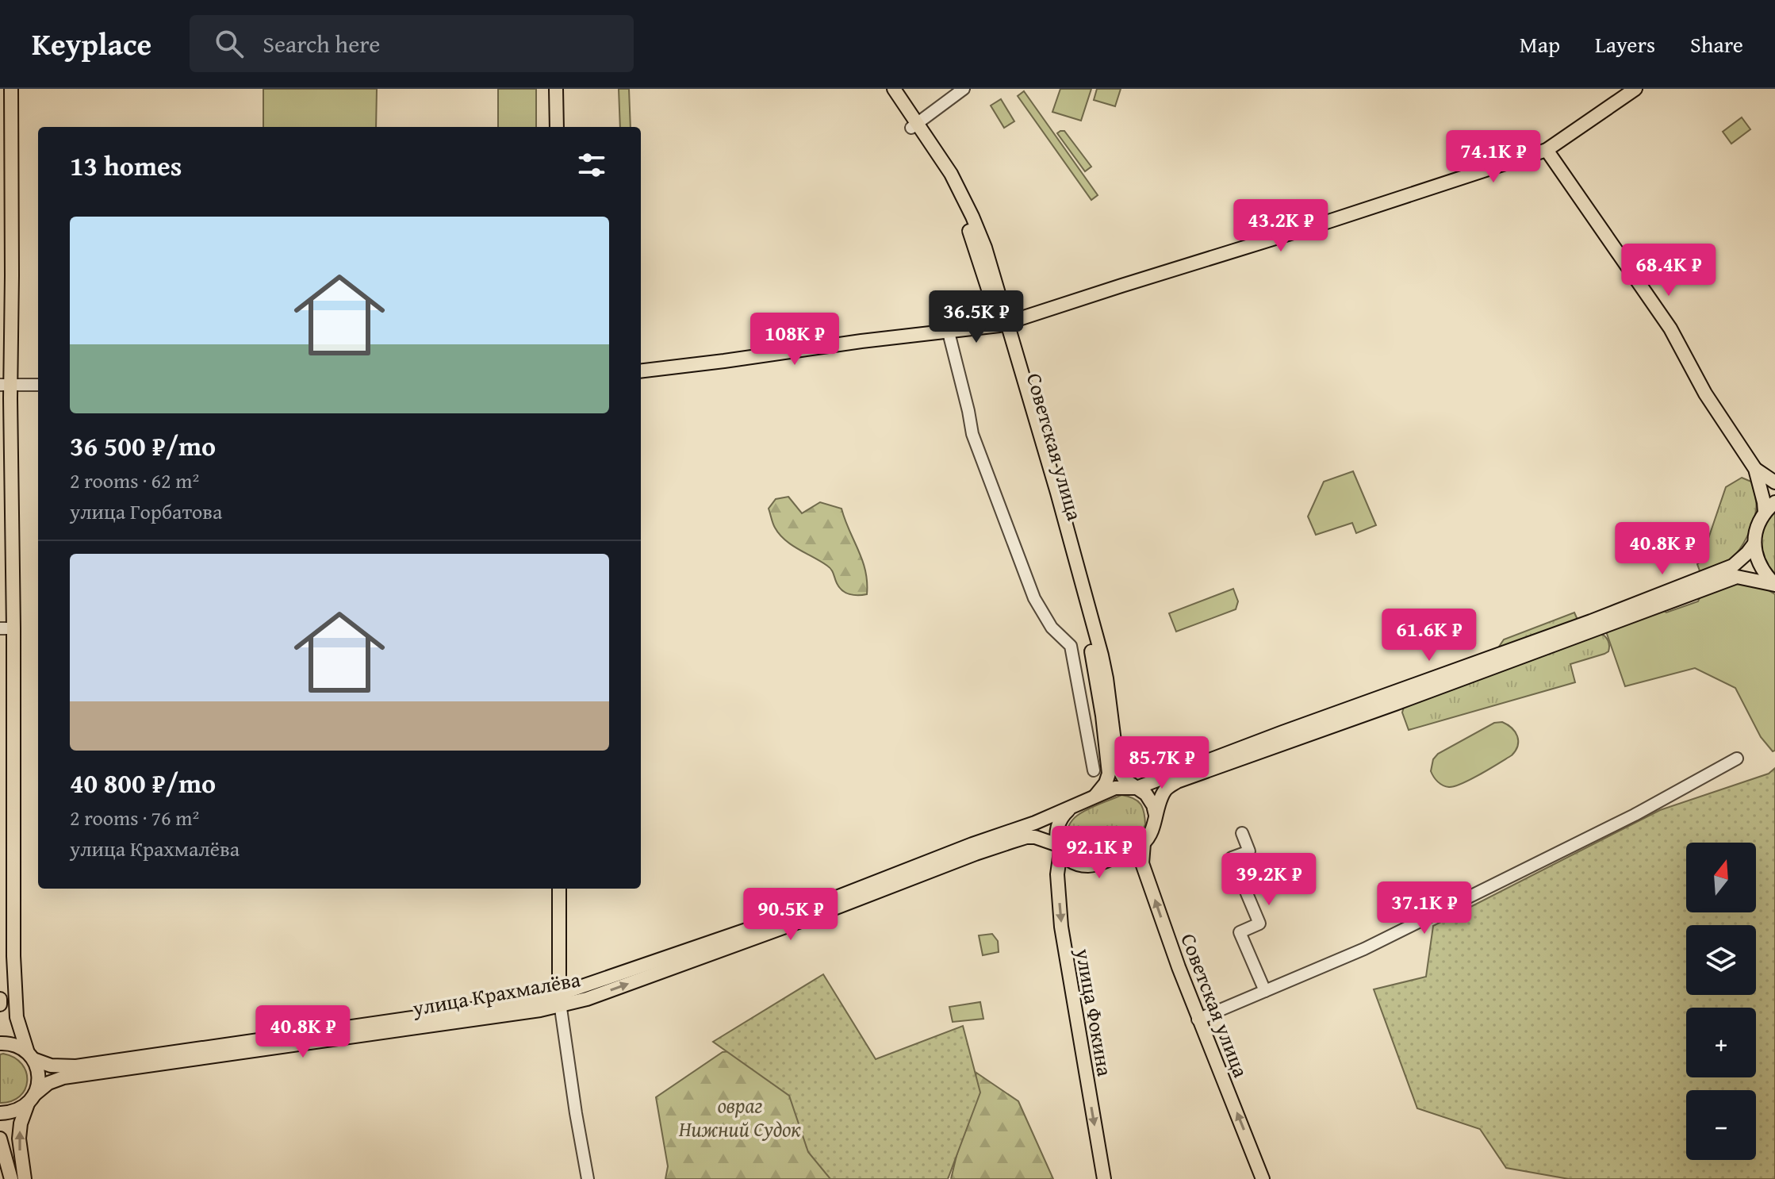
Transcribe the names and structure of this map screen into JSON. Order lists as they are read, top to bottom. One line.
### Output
{"streets":{"main road":["Советская улица","улица Крахмалёва","улица Фокина"]},"crossings":[["Советская улица","улица Крахмалёва"],["Советская улица","улица Фокина"],["улица Крахмалёва","улица Фокина"]],"one_way":["улица Фокина"],"parks":["овраг Нижний Судок"],"north":"top","page":{"header":"Keyplace","search":"Search here","nav":["Map","Layers","Share"],"heading":"13 homes","price":["74.1K ₽","43.2K ₽","68.4K ₽","36.5K ₽","108K ₽","40.8K ₽","61.6K ₽","85.7K ₽","92.1K ₽","39.2K ₽","37.1K ₽","90.5K ₽","40.8K ₽"],"list":[{"name":"36 500 ₽/mo","note":"2 rooms · 62 m² · улица Горбатова"},{"name":"40 800 ₽/mo","note":"2 rooms · 76 m² · улица Крахмалёва"}],"map_buttons":["+","−"]}}
